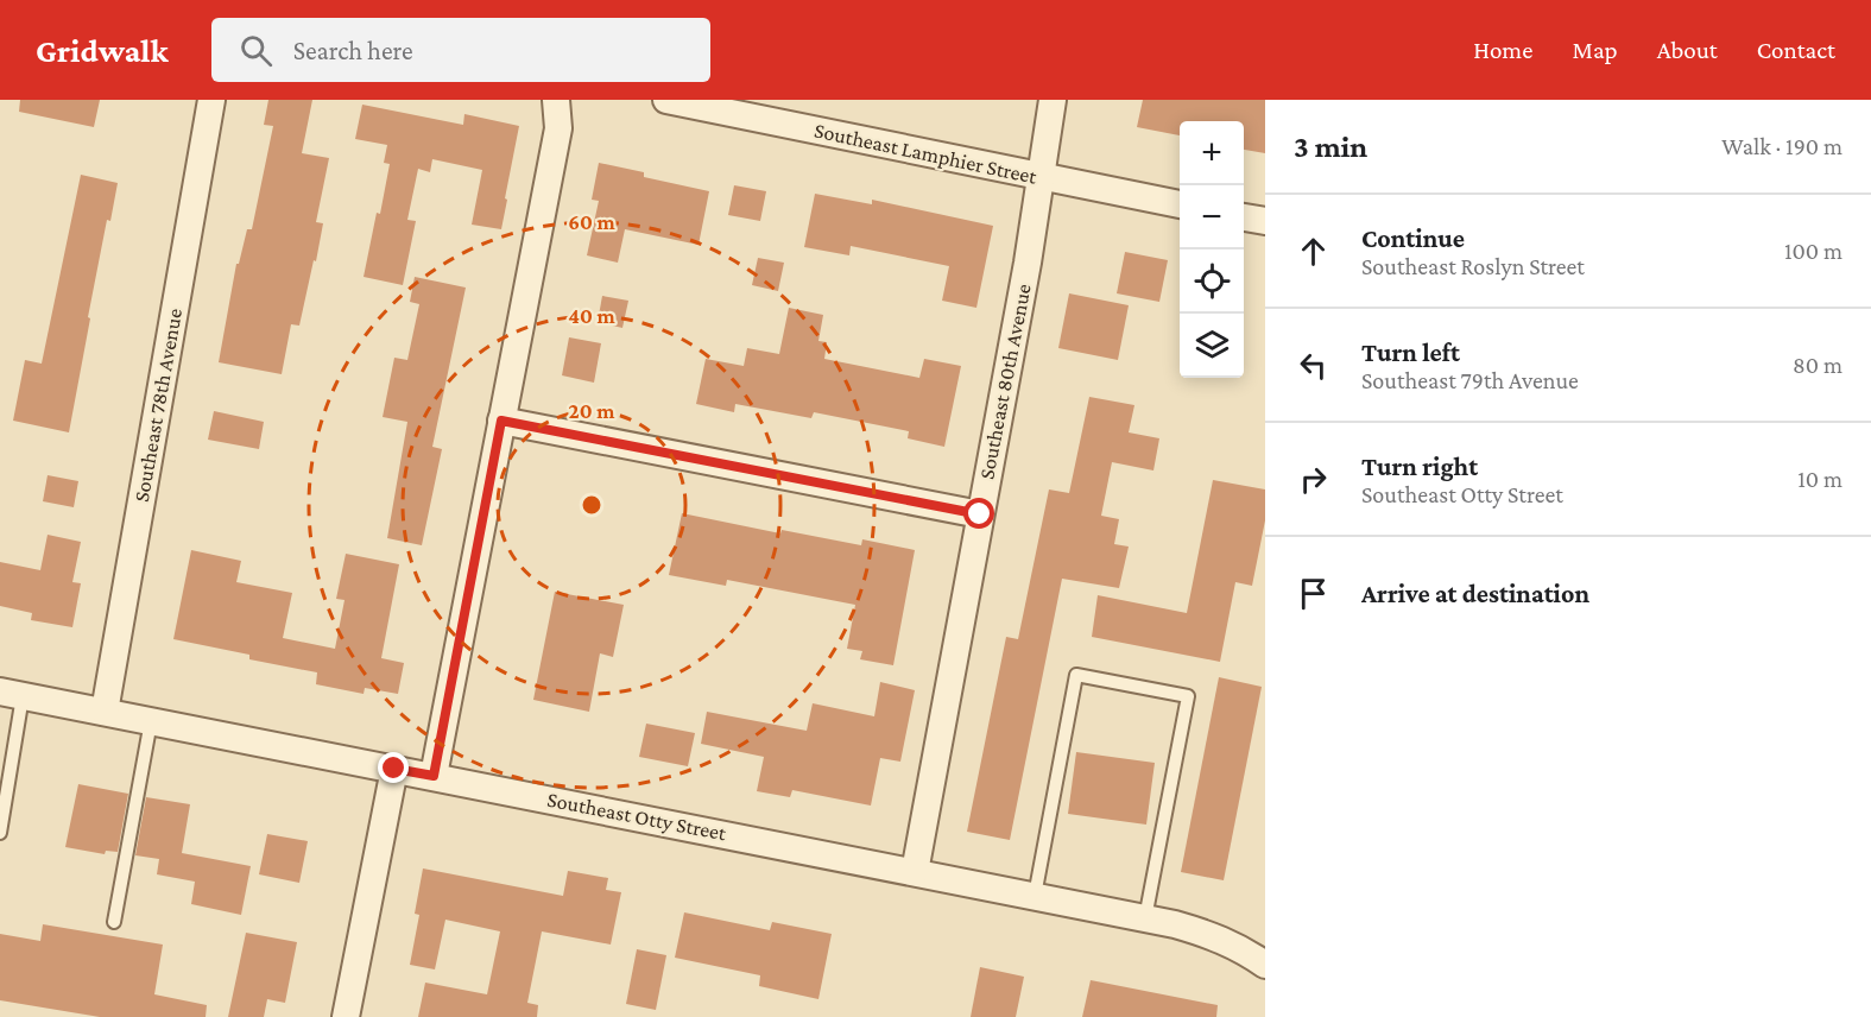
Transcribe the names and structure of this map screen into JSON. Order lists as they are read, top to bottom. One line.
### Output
{"streets":{"street":["Southeast Lamphier Street","Southeast 80th Avenue","Southeast 78th Avenue","Southeast Otty Street"]},"crossings":[["Southeast Lamphier Street","Southeast 80th Avenue"],["Southeast 80th Avenue","Southeast Otty Street"],["Southeast 78th Avenue","Southeast Otty Street"]],"page":{"header":"Gridwalk","search":"Search here","nav":["Home","Map","About","Contact"],"heading":["3 min","Walk · 190 m"],"map_buttons":["+","−"],"list":[["Continue","Southeast Roslyn Street","100 m"],["Turn left","Southeast 79th Avenue","80 m"],["Turn right","Southeast Otty Street","10 m"],"Arrive at destination"]},"rings":["60 m","40 m","20 m"]}
